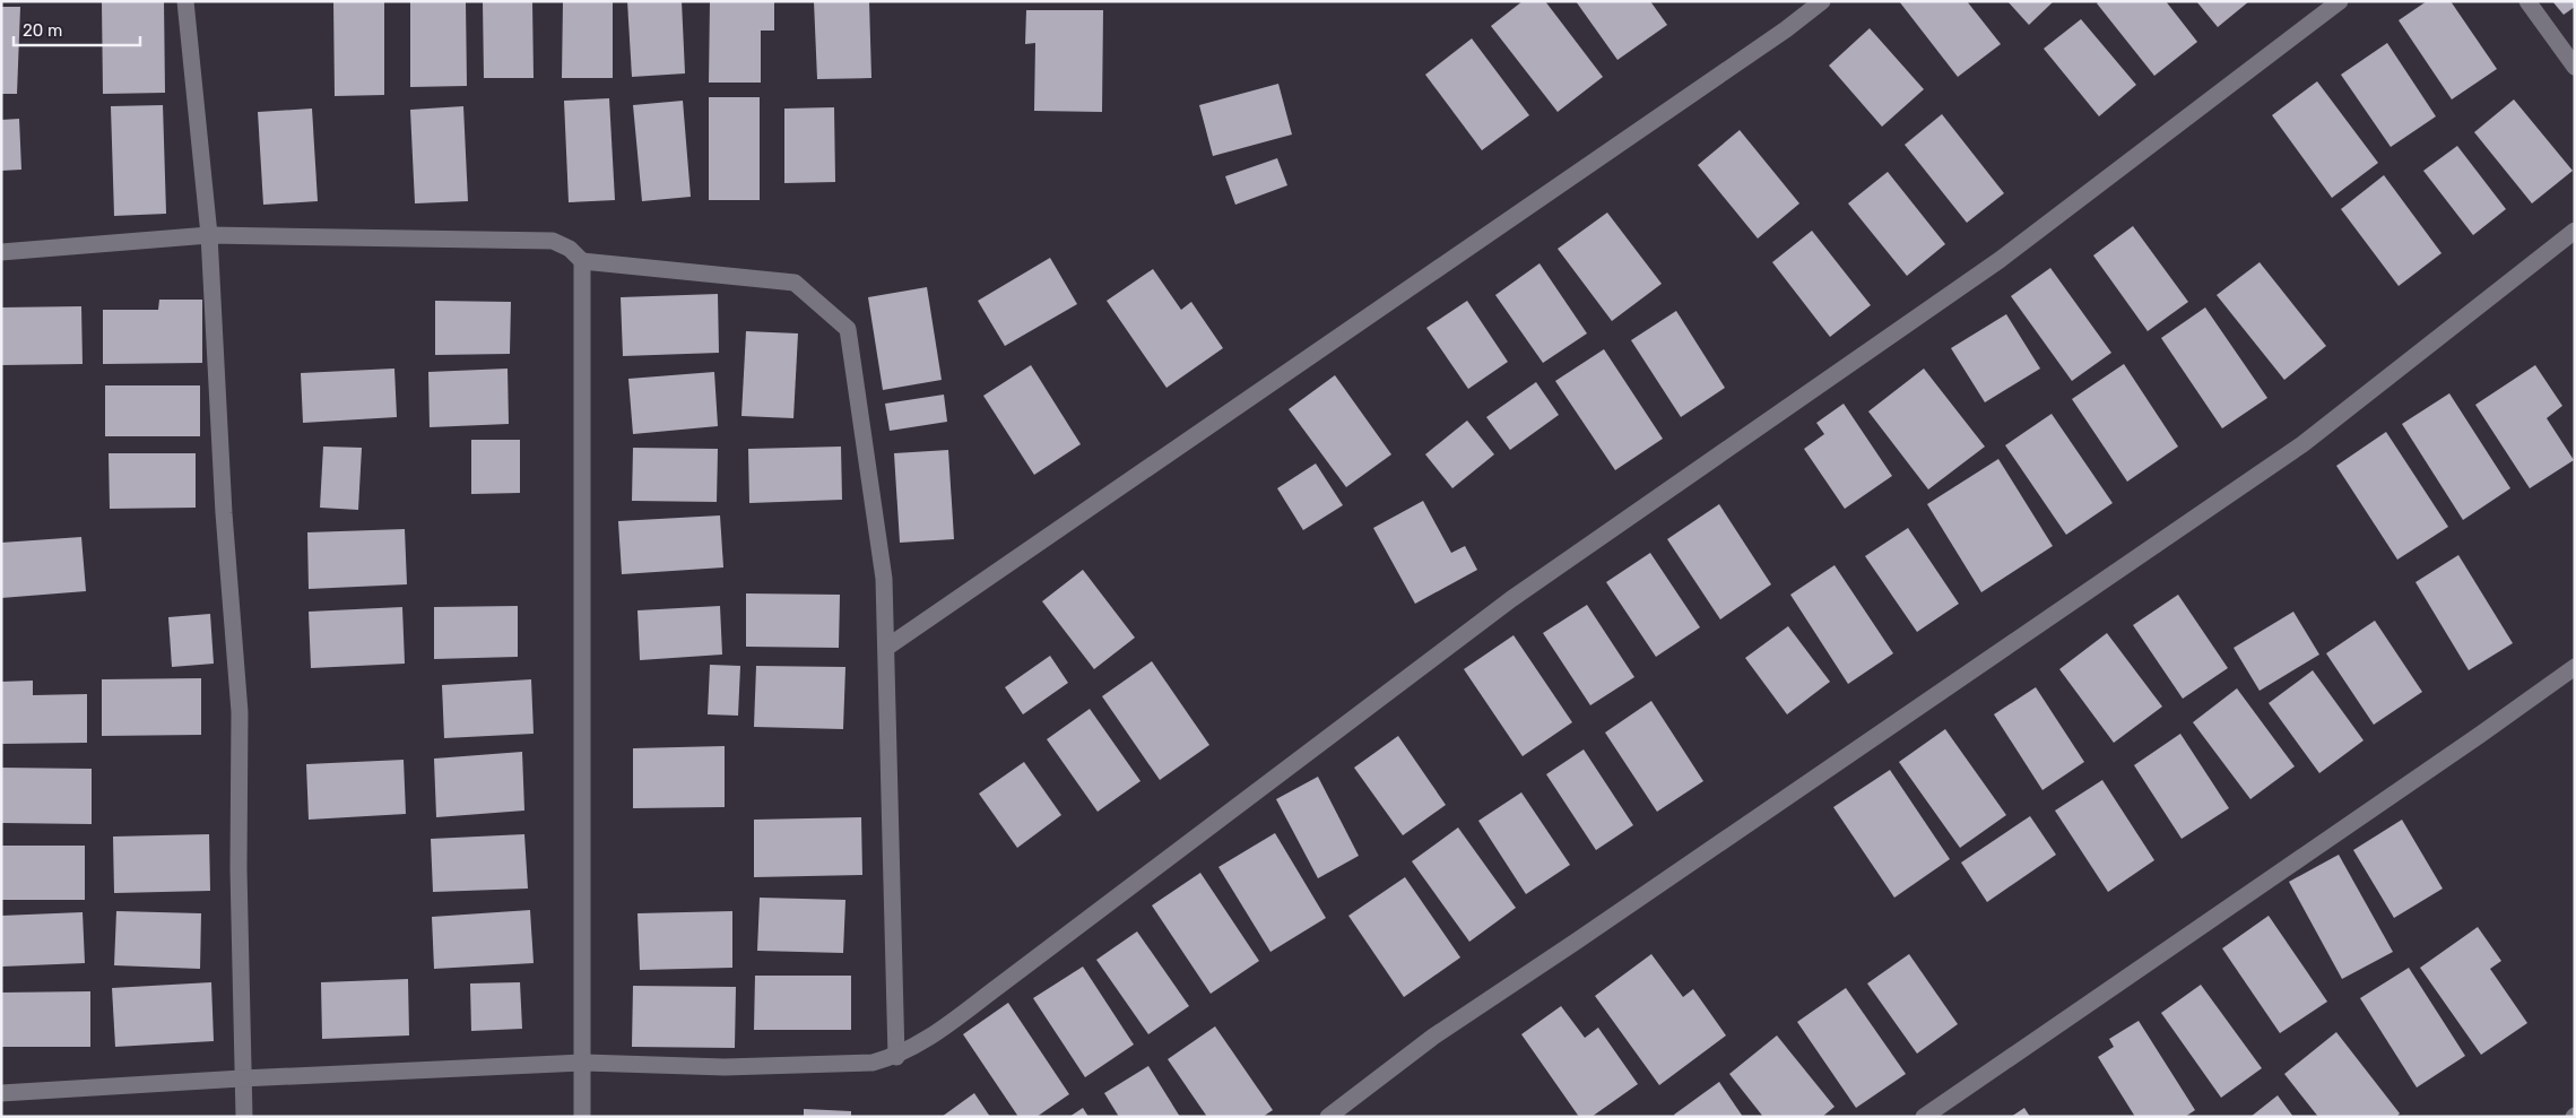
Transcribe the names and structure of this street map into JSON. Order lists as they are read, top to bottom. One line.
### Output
{"scale_bar":"20 m"}
